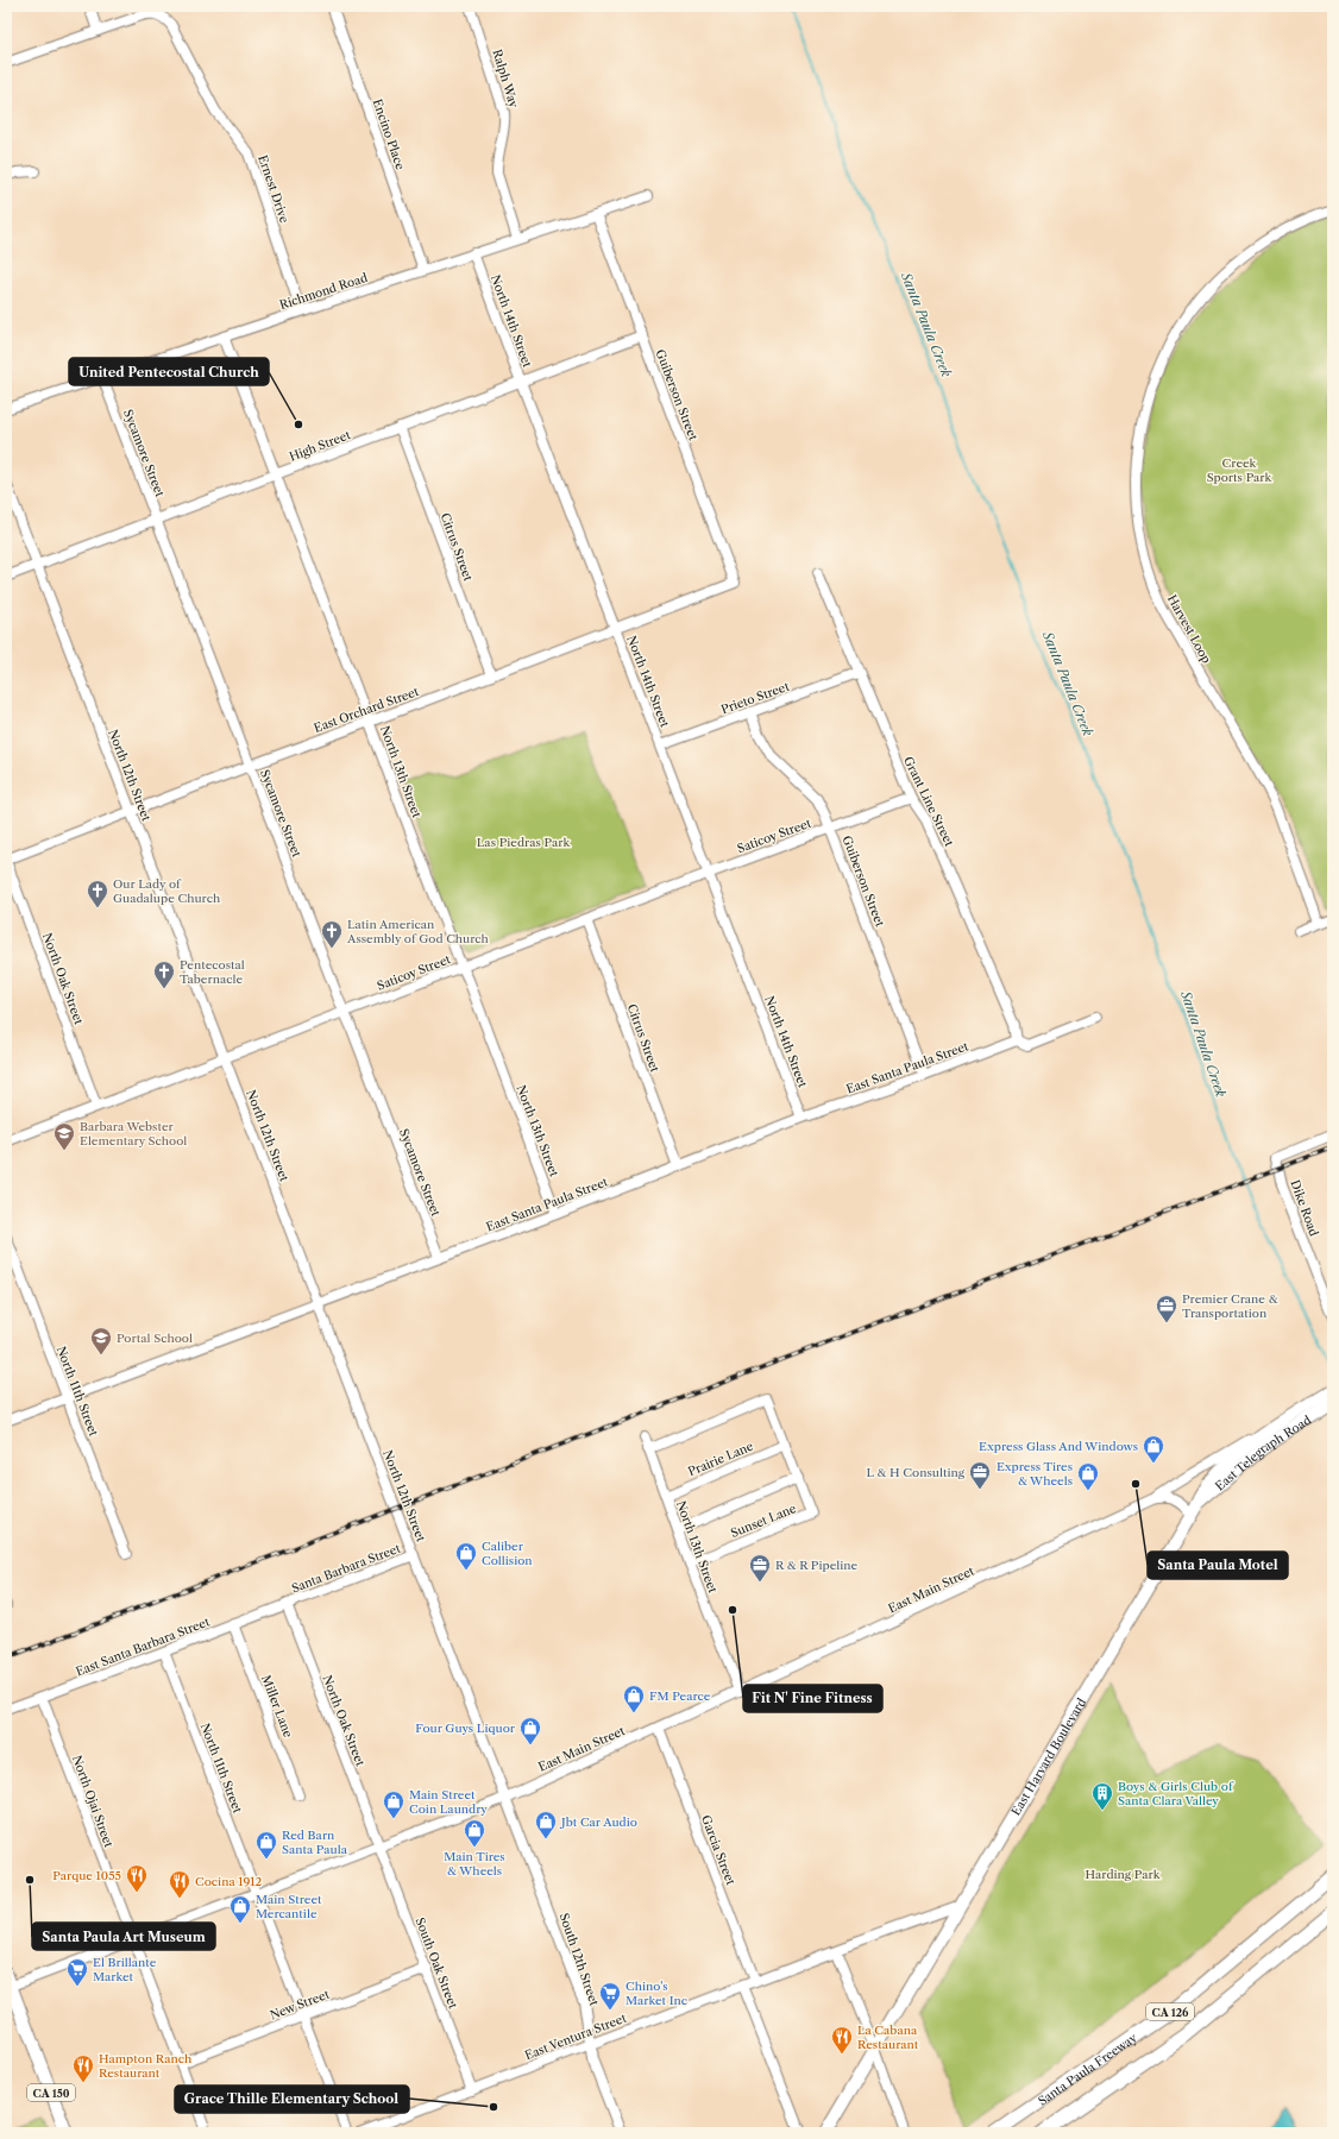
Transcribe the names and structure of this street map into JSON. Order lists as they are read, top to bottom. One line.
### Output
{"streets":{"highway":["CA 126","Santa Paula Freeway"],"main road":["East Telegraph Road","East Harvard Boulevard","CA 150"],"street":["Ralph Way","Encino Place","Ernest Drive","Richmond Road","North 14th Street","Guiberson Street","High Street","Sycamore Street","Citrus Street","Harvest Loop","Prieto Street","East Orchard Street","North 13th Street","North 12th Street","Grant Line Street","Saticoy Street","North Oak Street","East Santa Paula Street","Dike Road","North 11th Street","Prairie Lane","Sunset Lane","Santa Barbara Street","East Main Street","East Santa Barbara Street","Miller Lane","North Ojai Street","Garcia Street","South 12th Street","South Oak Street","New Street","East Ventura Street"]},"crossings":[["Ralph Way","Richmond Road"],["Encino Place","Richmond Road"],["Ernest Drive","Richmond Road"],["Richmond Road","North 14th Street"],["Richmond Road","Guiberson Street"],["Richmond Road","Sycamore Street"],["Richmond Road","North 13th Street"],["North 14th Street","High Street"],["North 14th Street","Prieto Street"],["North 14th Street","East Orchard Street"],["North 14th Street","Saticoy Street"],["North 14th Street","East Santa Paula Street"],["Guiberson Street","High Street"],["Guiberson Street","Prieto Street"],["Guiberson Street","East Orchard Street"],["Guiberson Street","Saticoy Street"],["Guiberson Street","East Santa Paula Street"],["High Street","Sycamore Street"],["High Street","Citrus Street"],["High Street","North 13th Street"],["High Street","North 12th Street"],["Sycamore Street","East Orchard Street"],["Sycamore Street","Saticoy Street"],["Sycamore Street","East Santa Paula Street"],["Citrus Street","East Orchard Street"],["Citrus Street","Saticoy Street"],["Citrus Street","East Santa Paula Street"],["Prieto Street","Grant Line Street"],["East Orchard Street","North 13th Street"],["East Orchard Street","North 12th Street"],["East Orchard Street","North Oak Street"],["North 13th Street","Saticoy Street"],["North 13th Street","East Santa Paula Street"],["North 13th Street","Prairie Lane"],["North 13th Street","Sunset Lane"],["North 13th Street","East Main Street"],["North 12th Street","Saticoy Street"],["North 12th Street","East Santa Paula Street"],["North 12th Street","Santa Barbara Street"],["North 12th Street","East Main Street"],["North 12th Street","South 12th Street"],["Grant Line Street","Saticoy Street"],["Grant Line Street","East Santa Paula Street"],["Saticoy Street","North Oak Street"],["North Oak Street","Santa Barbara Street"],["North Oak Street","East Main Street"],["North Oak Street","East Santa Barbara Street"],["North Oak Street","South Oak Street"],["East Santa Paula Street","North 11th Street"],["North 11th Street","East Main Street"],["North 11th Street","East Santa Barbara Street"],["North 11th Street","New Street"],["East Telegraph Road","East Main Street"],["East Telegraph Road","East Harvard Boulevard"],["Santa Barbara Street","East Santa Barbara Street"],["East Main Street","East Harvard Boulevard"],["East Main Street","North Ojai Street"],["East Main Street","Garcia Street"],["East Main Street","South 12th Street"],["East Main Street","South Oak Street"],["East Main Street","CA 150"],["East Santa Barbara Street","Miller Lane"],["East Santa Barbara Street","North Ojai Street"],["East Harvard Boulevard","East Ventura Street"],["North Ojai Street","New Street"],["Garcia Street","East Ventura Street"],["South 12th Street","East Ventura Street"],["South Oak Street","New Street"],["South Oak Street","East Ventura Street"]],"water":["Santa Paula Creek"],"parks":["Creek Sports Park","Las Piedras Park","Harding Park"],"places":{"other":["United Pentecostal Church","Santa Paula Motel","Fit N' Fine Fitness","Santa Paula Art Museum","Grace Thille Elementary School"],"church":["Our Lady of Guadalupe Church","Latin American Assembly of God Church","Pentecostal Tabernacle"],"school or university":["Barbara Webster Elementary School","Portal School"],"office":["Premier Crane & Transportation","L & H Consulting","R & R Pipeline"],"shop":["Express Glass And Windows","Express Tires & Wheels","Caliber Collision","FM Pearce","Four Guys Liquor","Main Street Coin Laundry","Jbt Car Audio","Main Tires & Wheels","Red Barn Santa Paula","Main Street Mercantile"],"building":["Boys & Girls Club of Santa Clara Valley"],"restaurant":["Parque 1055","Cocina 1912","La Cabana Restaurant","Hampton Ranch Restaurant"],"supermarket":["El Brillante Market","Chino's Market Inc"]}}
